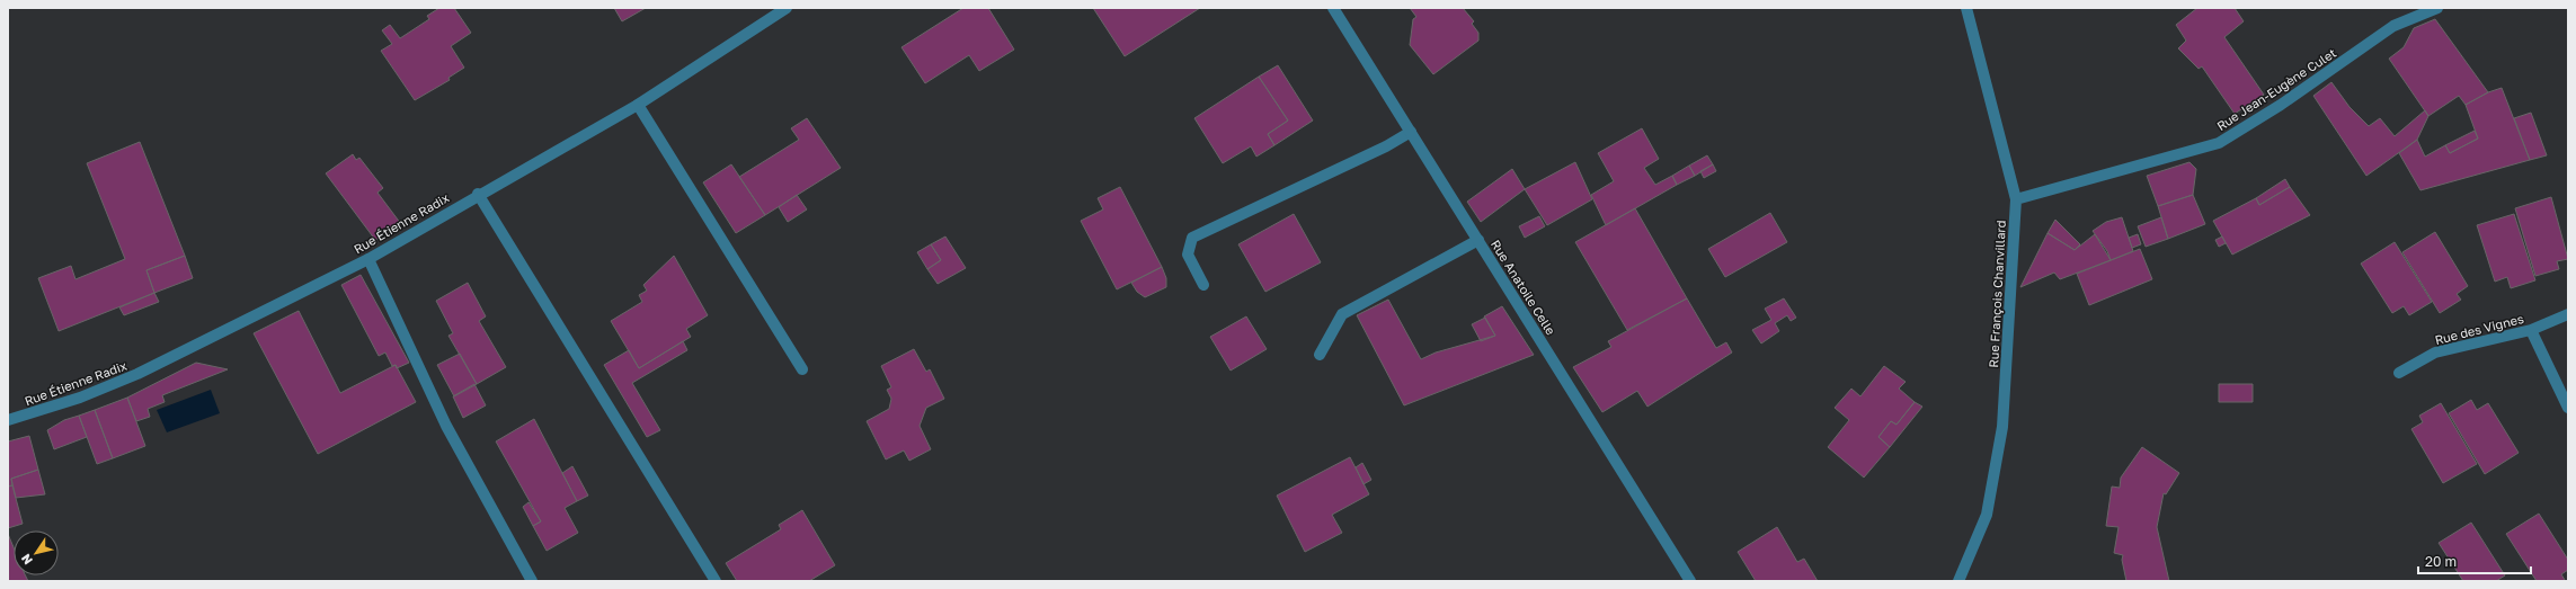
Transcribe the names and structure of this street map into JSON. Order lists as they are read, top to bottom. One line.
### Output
{"streets":{"street":["Rue Jean-Eugène Culet","Rue Étienne Radix","Rue Anatoile Celle","Rue François Chanvillard","Rue des Vignes"]},"crossings":[["Rue Jean-Eugène Culet","Rue François Chanvillard"]],"scale_bar":"20 m","north":"bottom left"}
